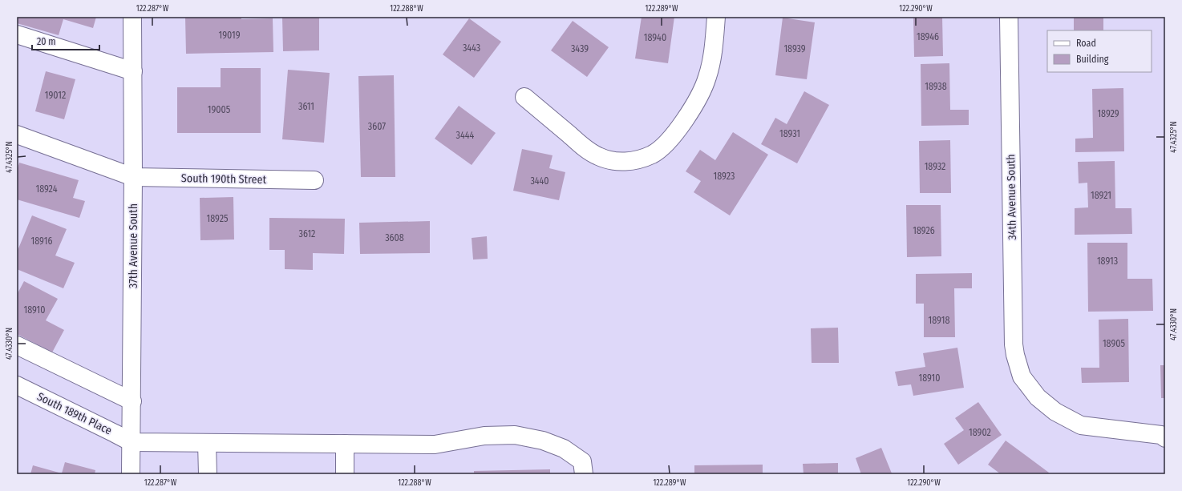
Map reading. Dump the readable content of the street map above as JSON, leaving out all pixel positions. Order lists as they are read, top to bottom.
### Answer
{
  "streets": {
    "street": [
      "South 190th Street",
      "34th Avenue South",
      "37th Avenue South",
      "South 189th Place"
    ]
  },
  "crossings": [
    ["South 190th Street", "37th Avenue South"],
    ["37th Avenue South", "South 189th Place"]
  ],
  "house_numbers": [
    "19019",
    "18946",
    "18940",
    "3443",
    "3439",
    "18939",
    "18938",
    "19012",
    "3611",
    "19005",
    "18929",
    "3607",
    "18931",
    "3444",
    "18932",
    "18923",
    "3440",
    "18924",
    "18921",
    "18925",
    "18926",
    "3612",
    "3608",
    "18916",
    "18913",
    "18910",
    "18918",
    "18905",
    "18910",
    "18902"
  ],
  "legend": ["Road", "Building"],
  "scale_bar": "20 m",
  "coordinates": [
    "122.287°W",
    "122.288°W",
    "122.289°W",
    "122.290°W",
    "47.4325°N",
    "47.4330°N"
  ]
}
